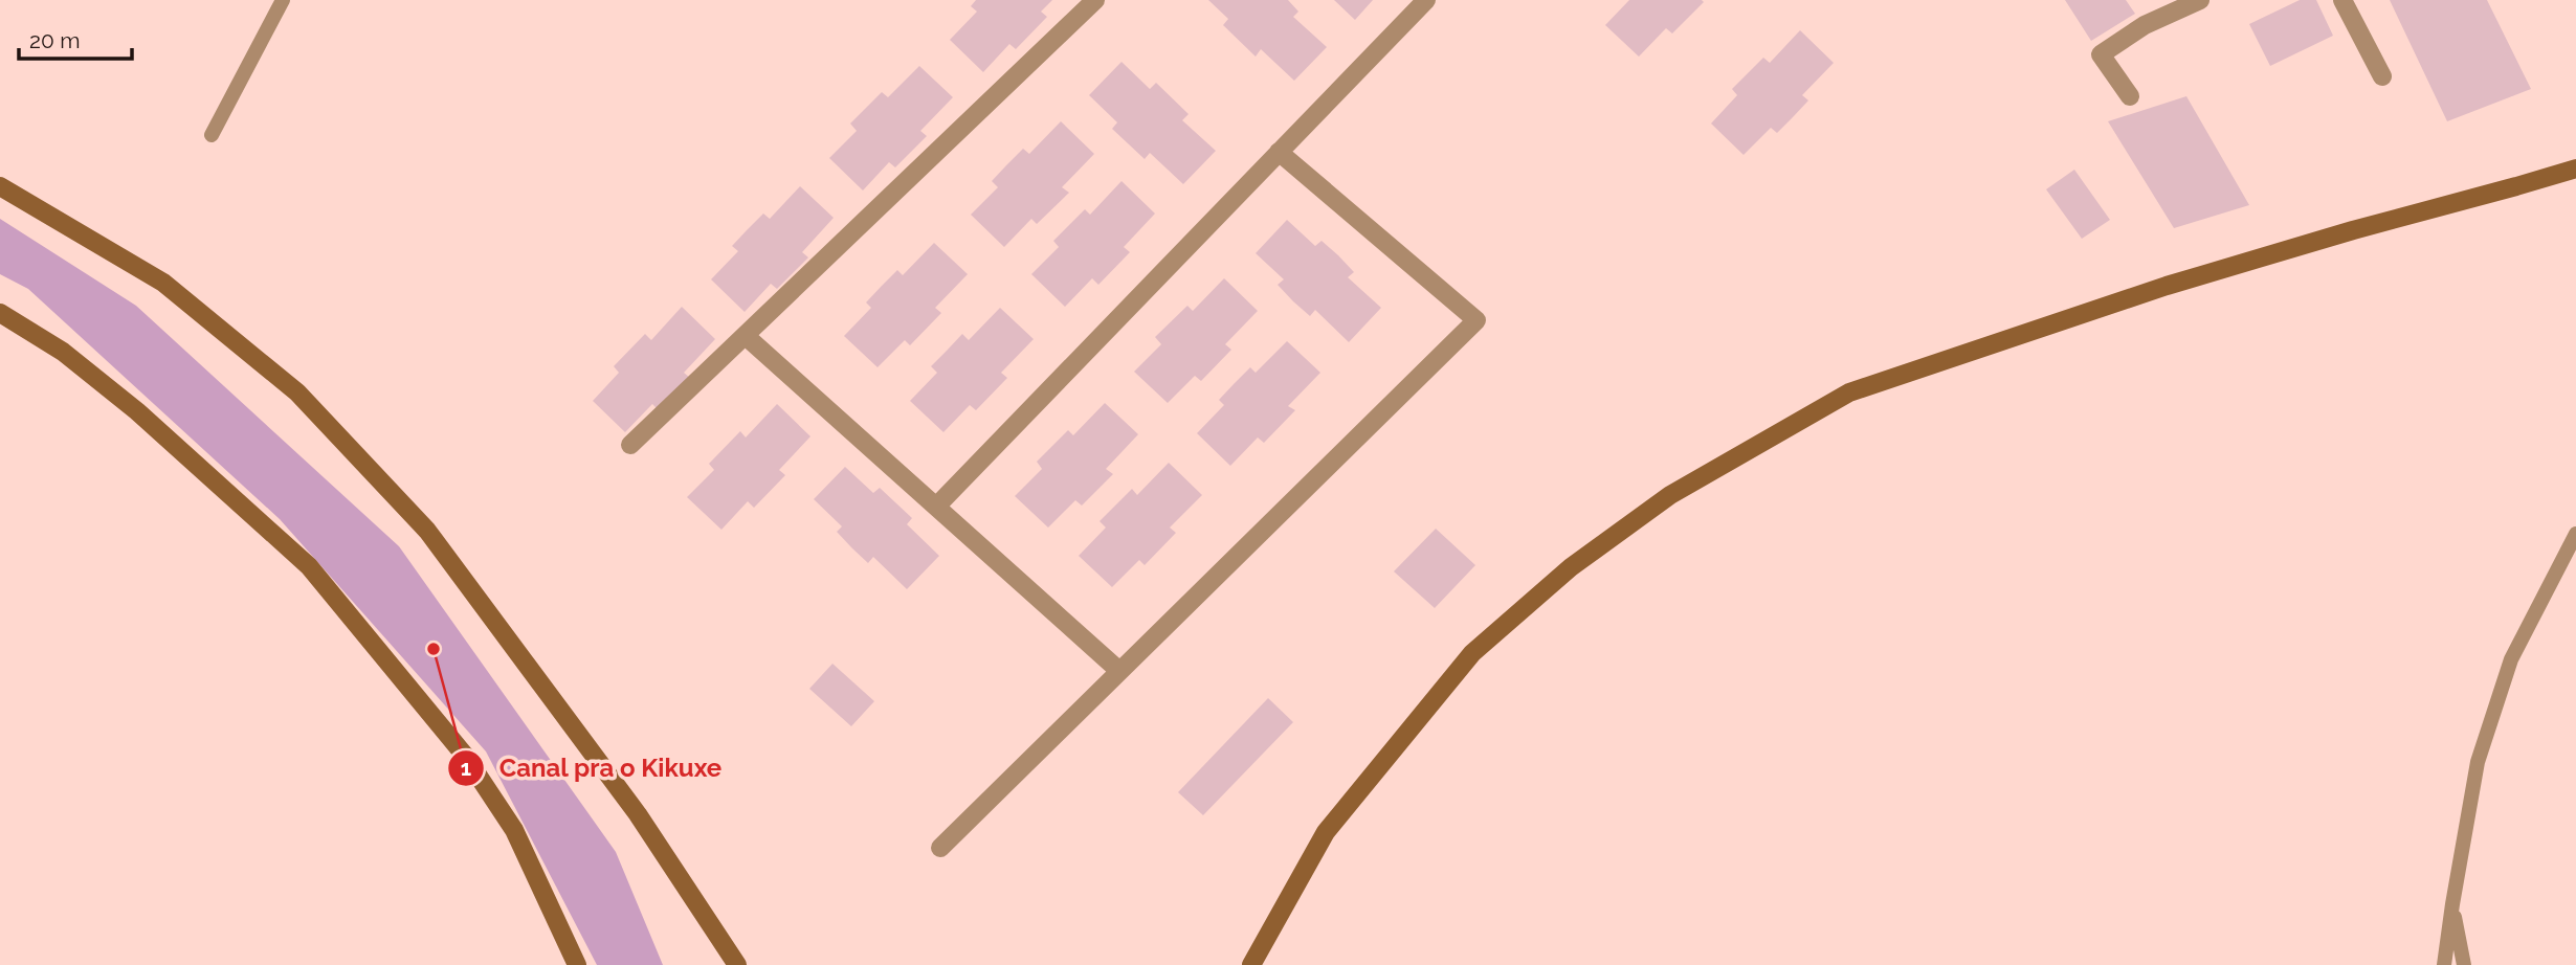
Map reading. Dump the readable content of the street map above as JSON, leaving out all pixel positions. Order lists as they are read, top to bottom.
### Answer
{
  "places": ["Canal pra o Kikuxe"],
  "scale_bar": "20 m"
}
